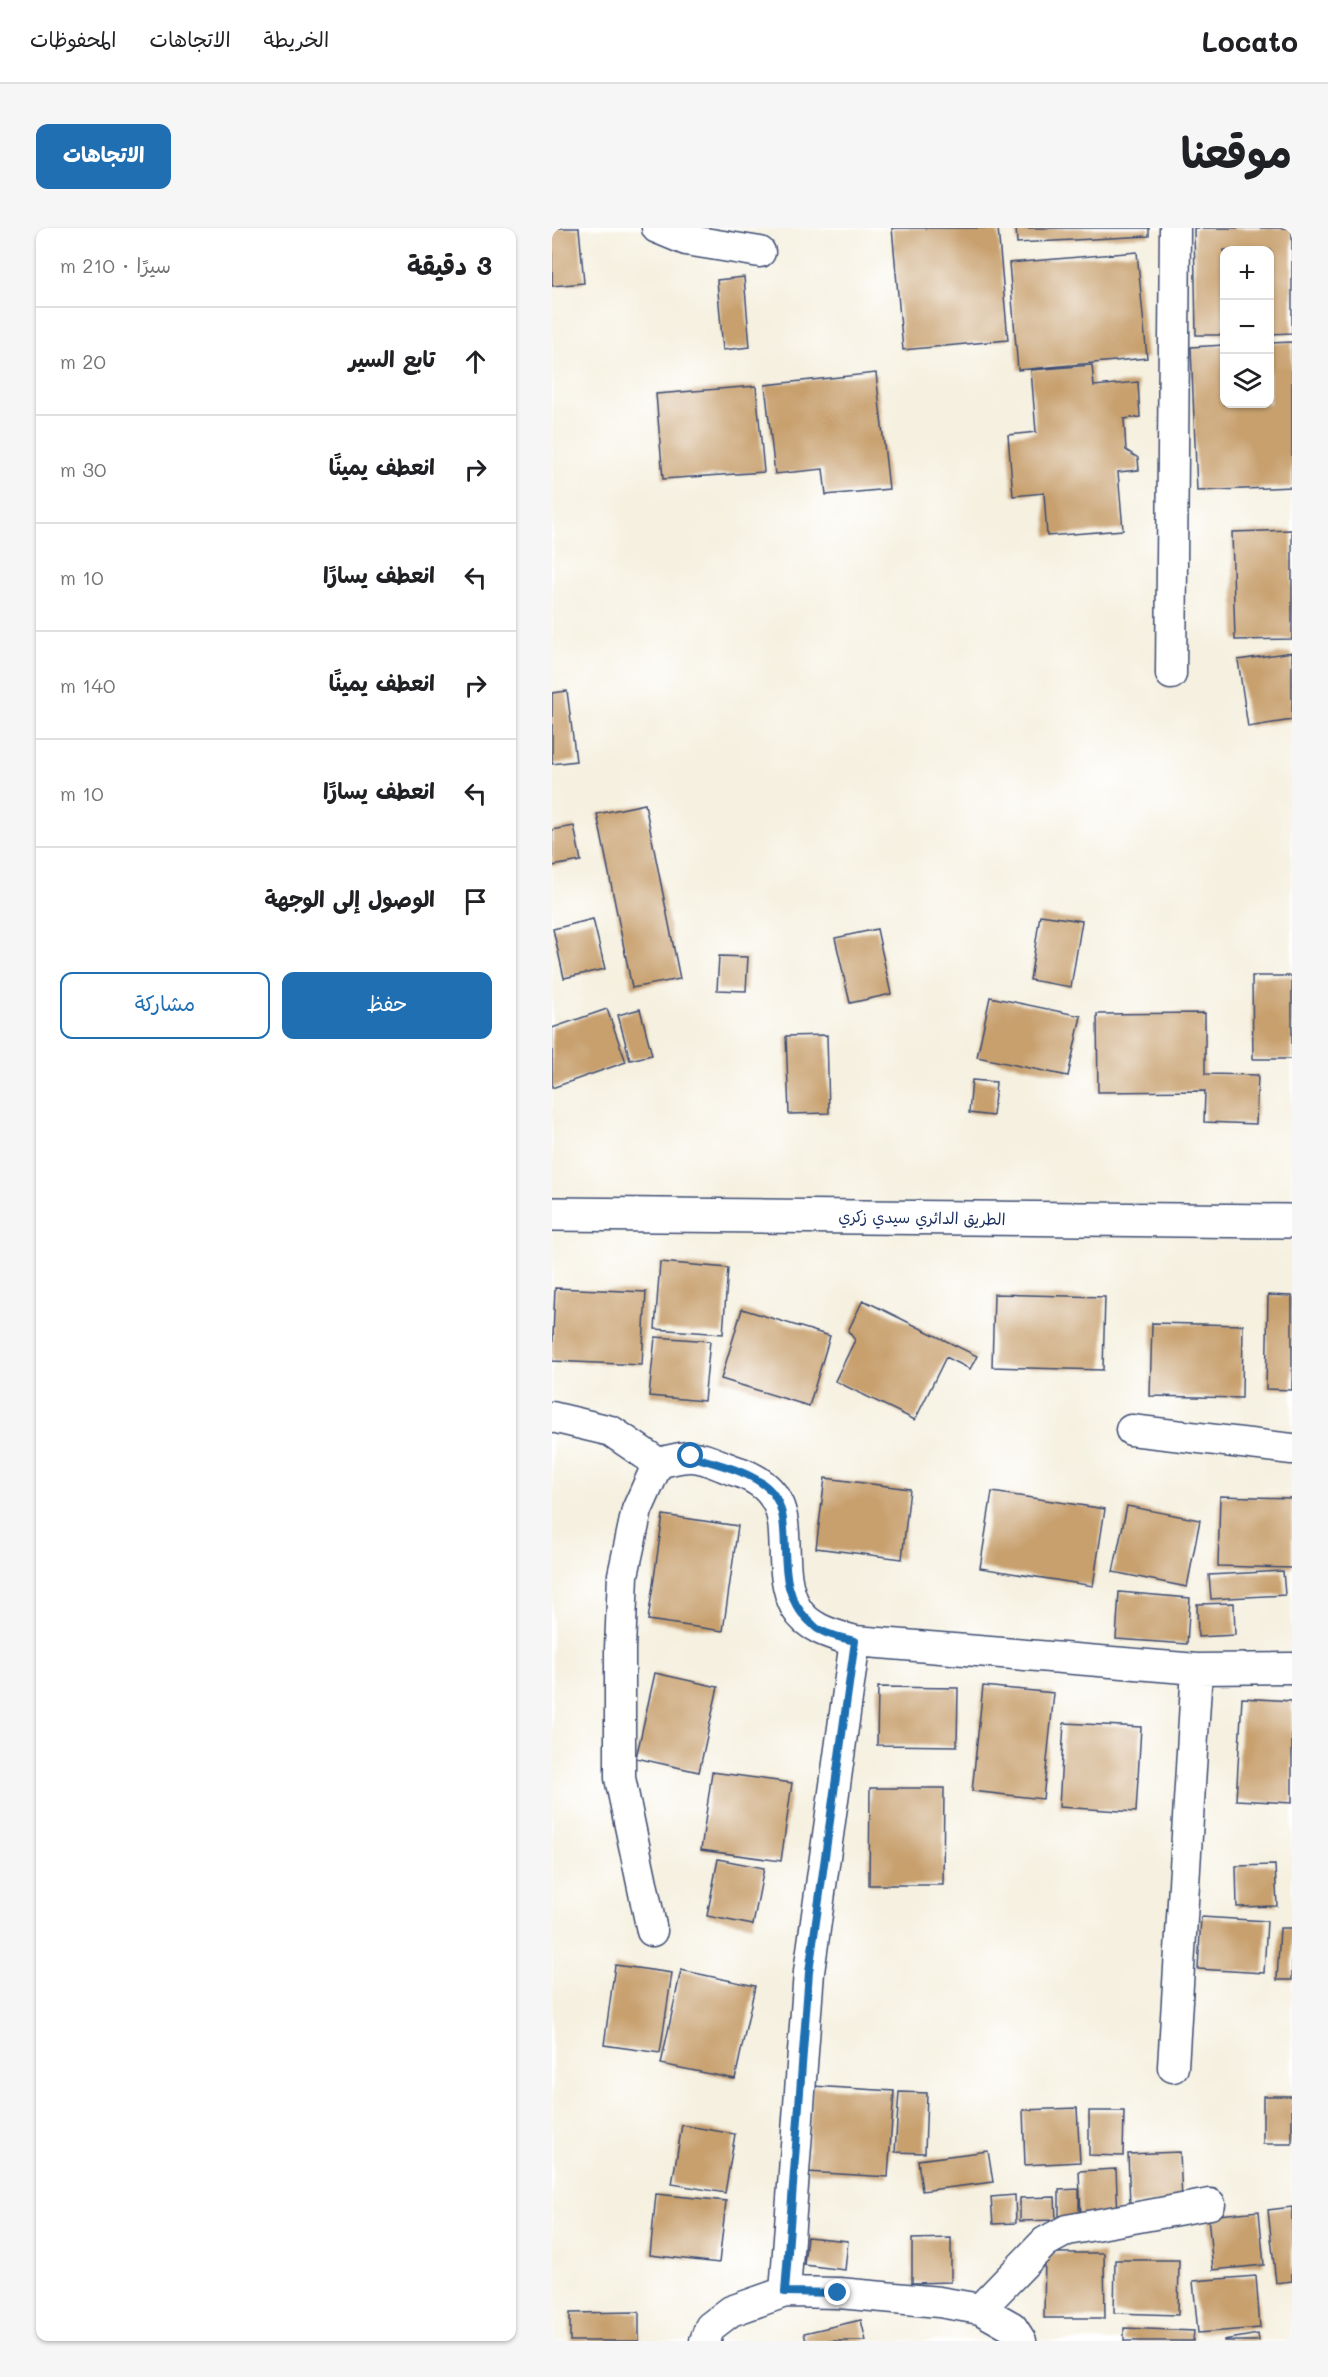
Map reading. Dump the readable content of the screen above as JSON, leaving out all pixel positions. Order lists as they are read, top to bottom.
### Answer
{
  "streets": {
    "street": ["الطريق الدائري سيدي زكري"]
  },
  "page": {
    "header": "Locato",
    "nav": ["الخريطة", "الاتجاهات", "المحفوظات"],
    "title": "موقعنا",
    "buttons": [
      "الاتجاهات",
      ["حفظ", "مشاركة"]
    ],
    "heading": ["3 دقيقة", "سيرًا · 210 m"],
    "map_buttons": ["+", "−"],
    "list": [
      ["تابع السير", "20 m"],
      ["انعطف يمينًا", "30 m"],
      ["انعطف يسارًا", "10 m"],
      ["انعطف يمينًا", "140 m"],
      ["انعطف يسارًا", "10 m"],
      "الوصول إلى الوجهة"
    ]
  }
}
